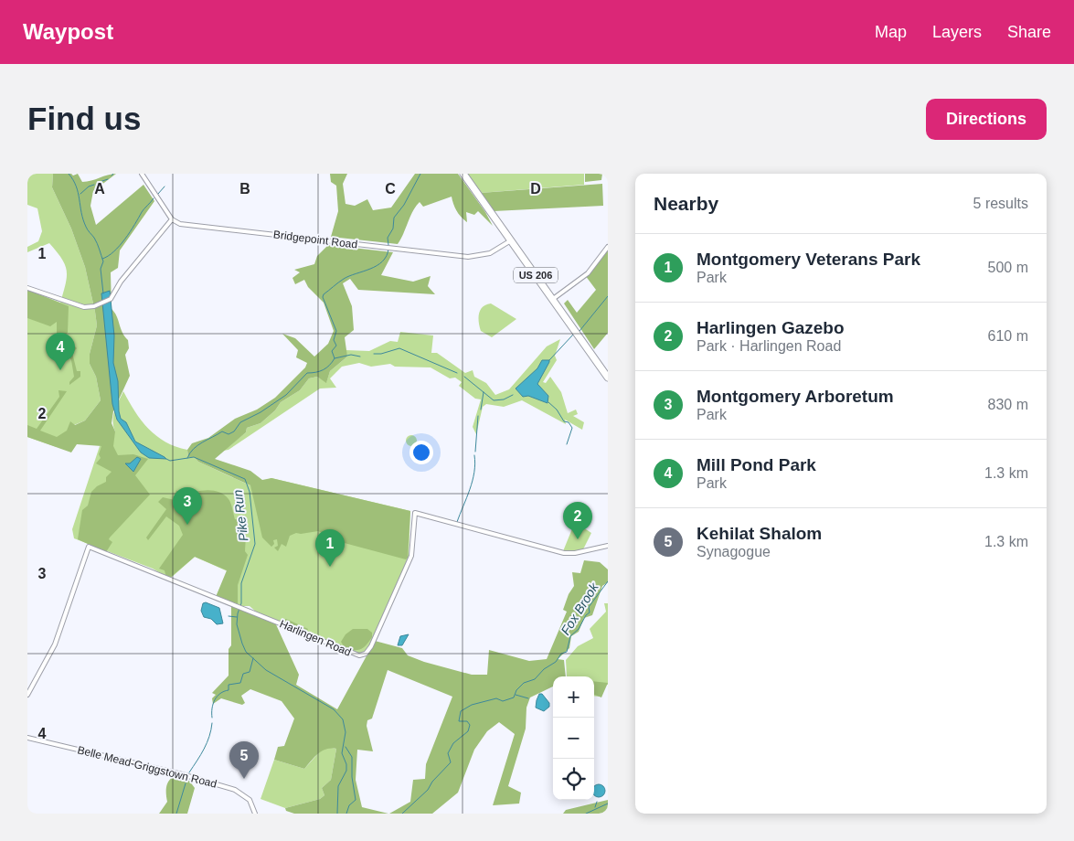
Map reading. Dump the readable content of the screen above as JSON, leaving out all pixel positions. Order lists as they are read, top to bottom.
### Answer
{
  "streets": {
    "highway": ["US 206"],
    "street": ["Bridgepoint Road", "Harlingen Road", "Belle Mead-Griggstown Road"]
  },
  "crossings": [
    ["Bridgepoint Road", "US 206"]
  ],
  "water": ["Pike Run", "Fox Brook"],
  "page": {
    "header": "Waypost",
    "nav": ["Map", "Layers", "Share"],
    "buttons": "Directions",
    "title": "Find us",
    "heading": ["Nearby", "5 results"],
    "list": [
      {
        "mark": "1",
        "name": "Montgomery Veterans Park",
        "note": "Park",
        "value": "500 m"
      },
      {
        "mark": "2",
        "name": "Harlingen Gazebo",
        "note": "Park · Harlingen Road",
        "value": "610 m"
      },
      {
        "mark": "3",
        "name": "Montgomery Arboretum",
        "note": "Park",
        "value": "830 m"
      },
      {
        "mark": "4",
        "name": "Mill Pond Park",
        "note": "Park",
        "value": "1.3 km"
      },
      {
        "mark": "5",
        "name": "Kehilat Shalom",
        "note": "Synagogue",
        "value": "1.3 km"
      }
    ],
    "pins": [
      "4",
      "3",
      "2",
      "1",
      "5"
    ],
    "map_buttons": ["+", "−"]
  },
  "grid": {
    "columns": [
      "A",
      "B",
      "C",
      "D"
    ],
    "rows": [
      "1",
      "2",
      "3",
      "4"
    ]
  }
}
